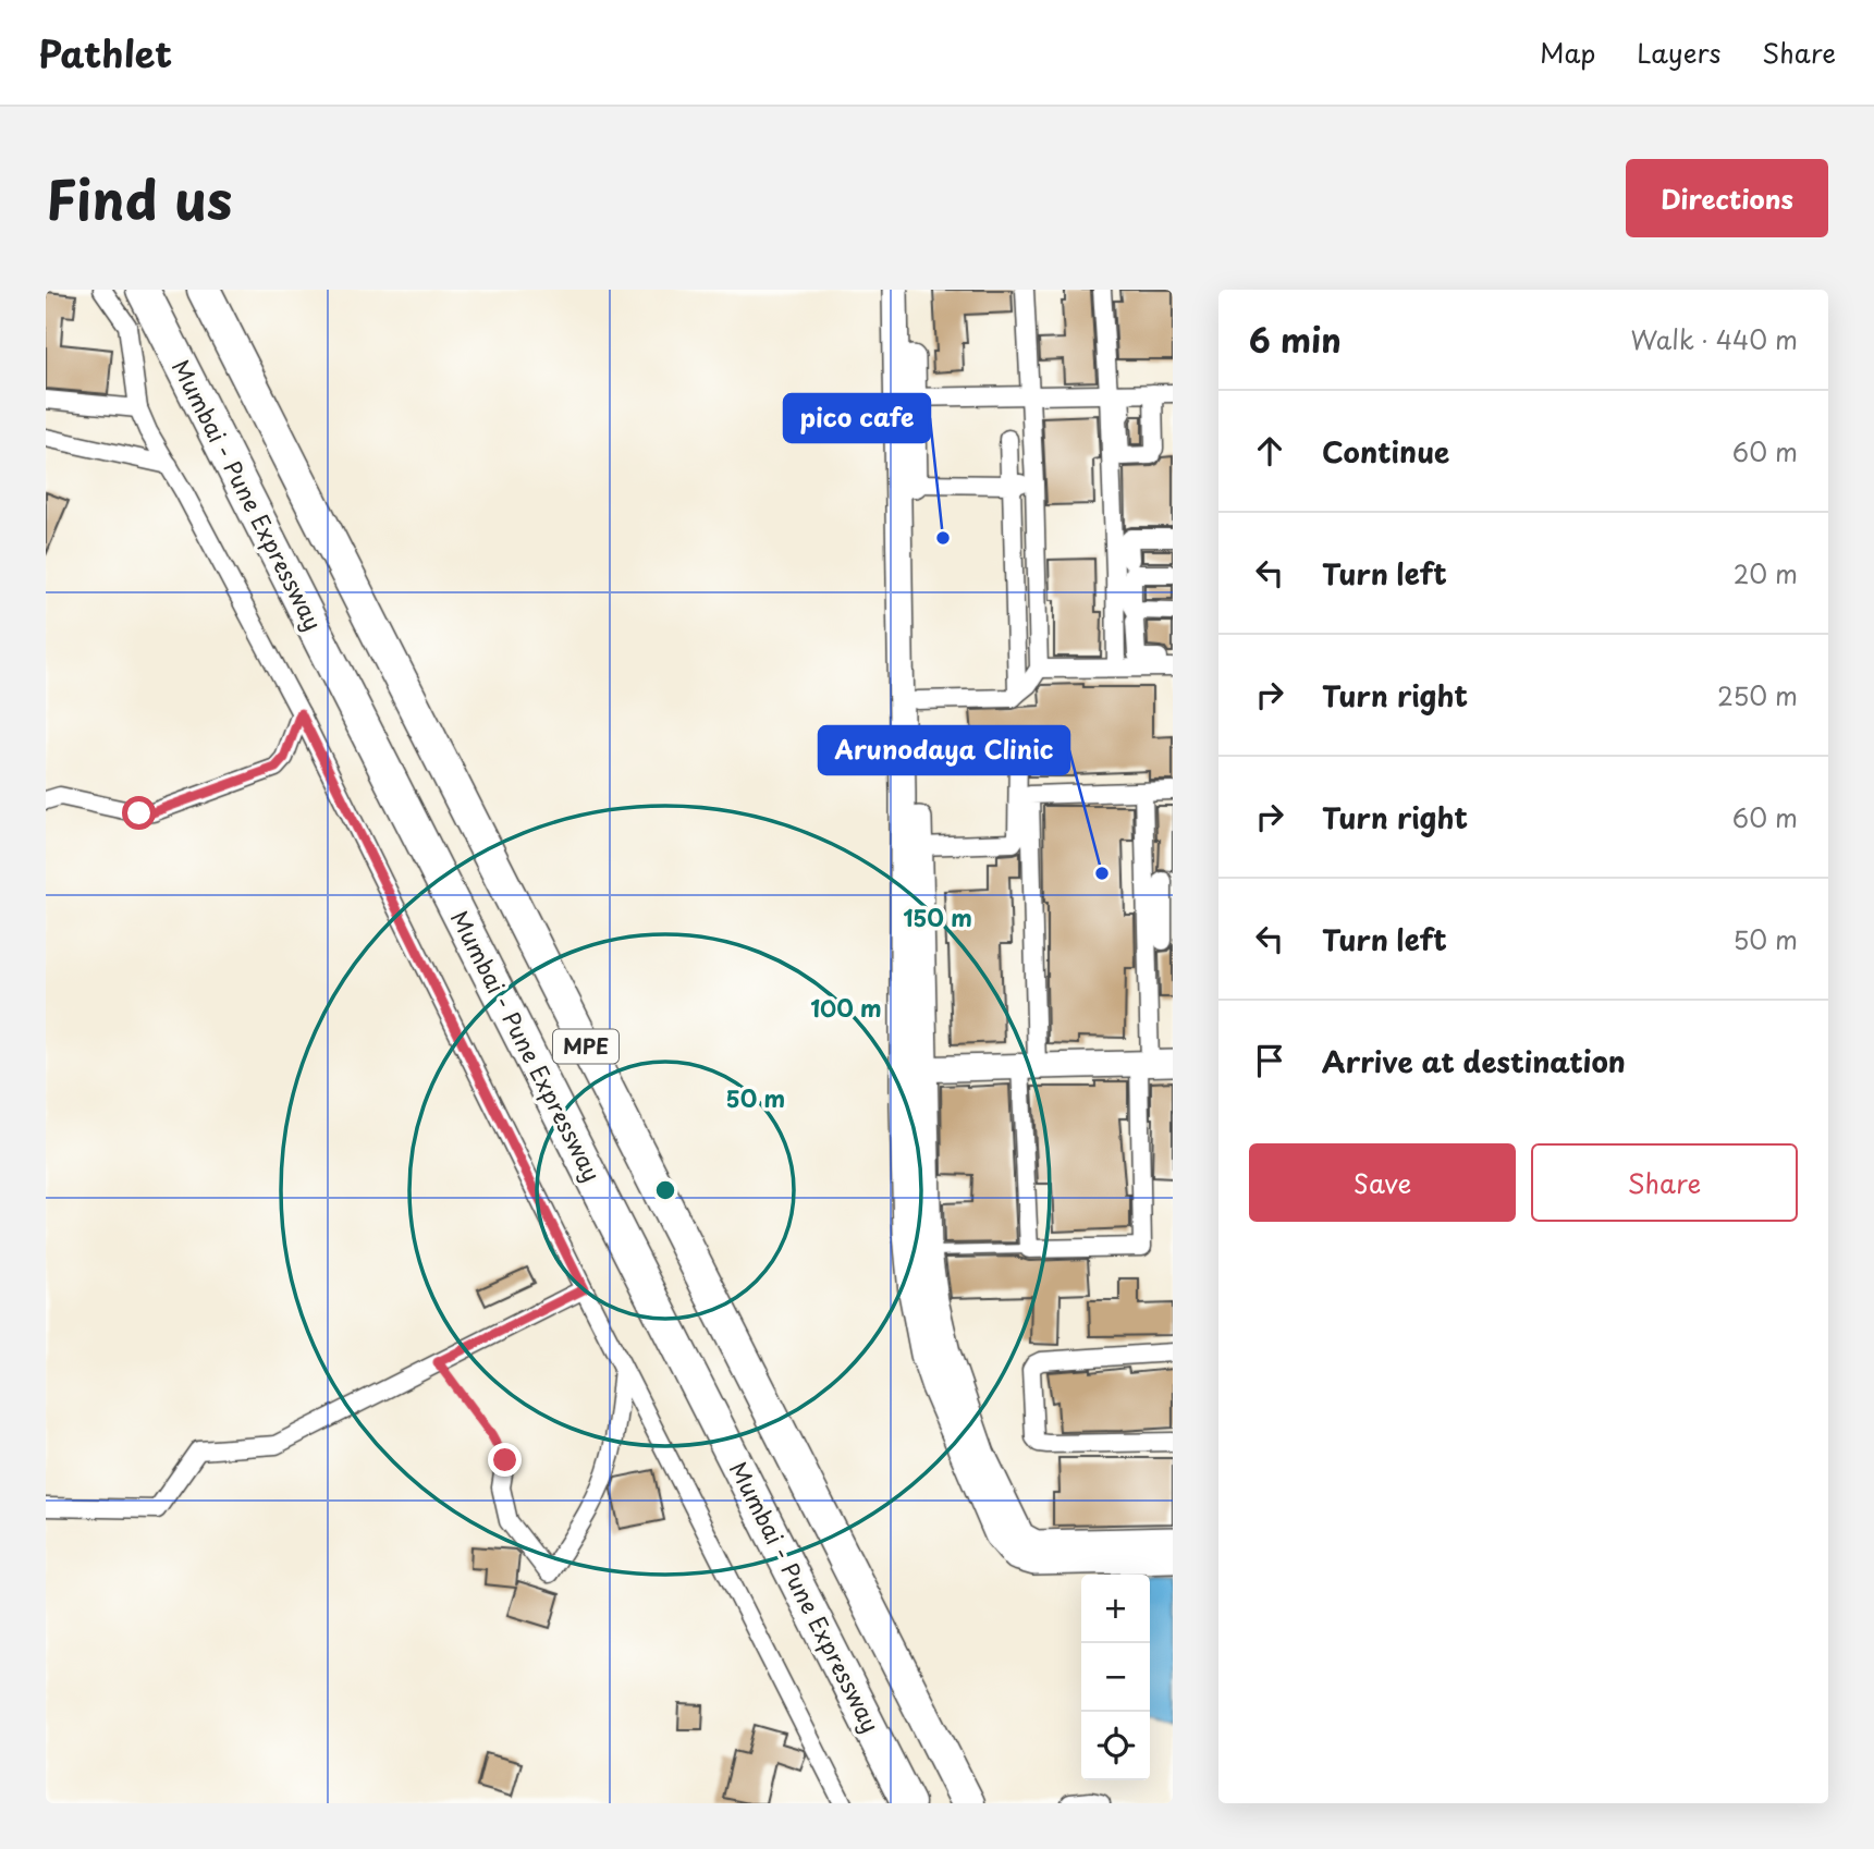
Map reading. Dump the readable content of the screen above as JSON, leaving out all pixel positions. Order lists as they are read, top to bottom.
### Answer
{
  "streets": {
    "highway": ["Mumbai - Pune Expressway", "MPE"]
  },
  "places": ["pico cafe", "Arunodaya Clinic"],
  "page": {
    "header": "Pathlet",
    "nav": ["Map", "Layers", "Share"],
    "title": "Find us",
    "buttons": [
      "Directions",
      ["Save", "Share"]
    ],
    "heading": ["6 min", "Walk · 440 m"],
    "list": [
      ["Continue", "60 m"],
      ["Turn left", "20 m"],
      ["Turn right", "250 m"],
      ["Turn right", "60 m"],
      ["Turn left", "50 m"],
      "Arrive at destination"
    ],
    "map_buttons": ["+", "−"]
  },
  "rings": ["150 m", "100 m", "50 m"]
}
